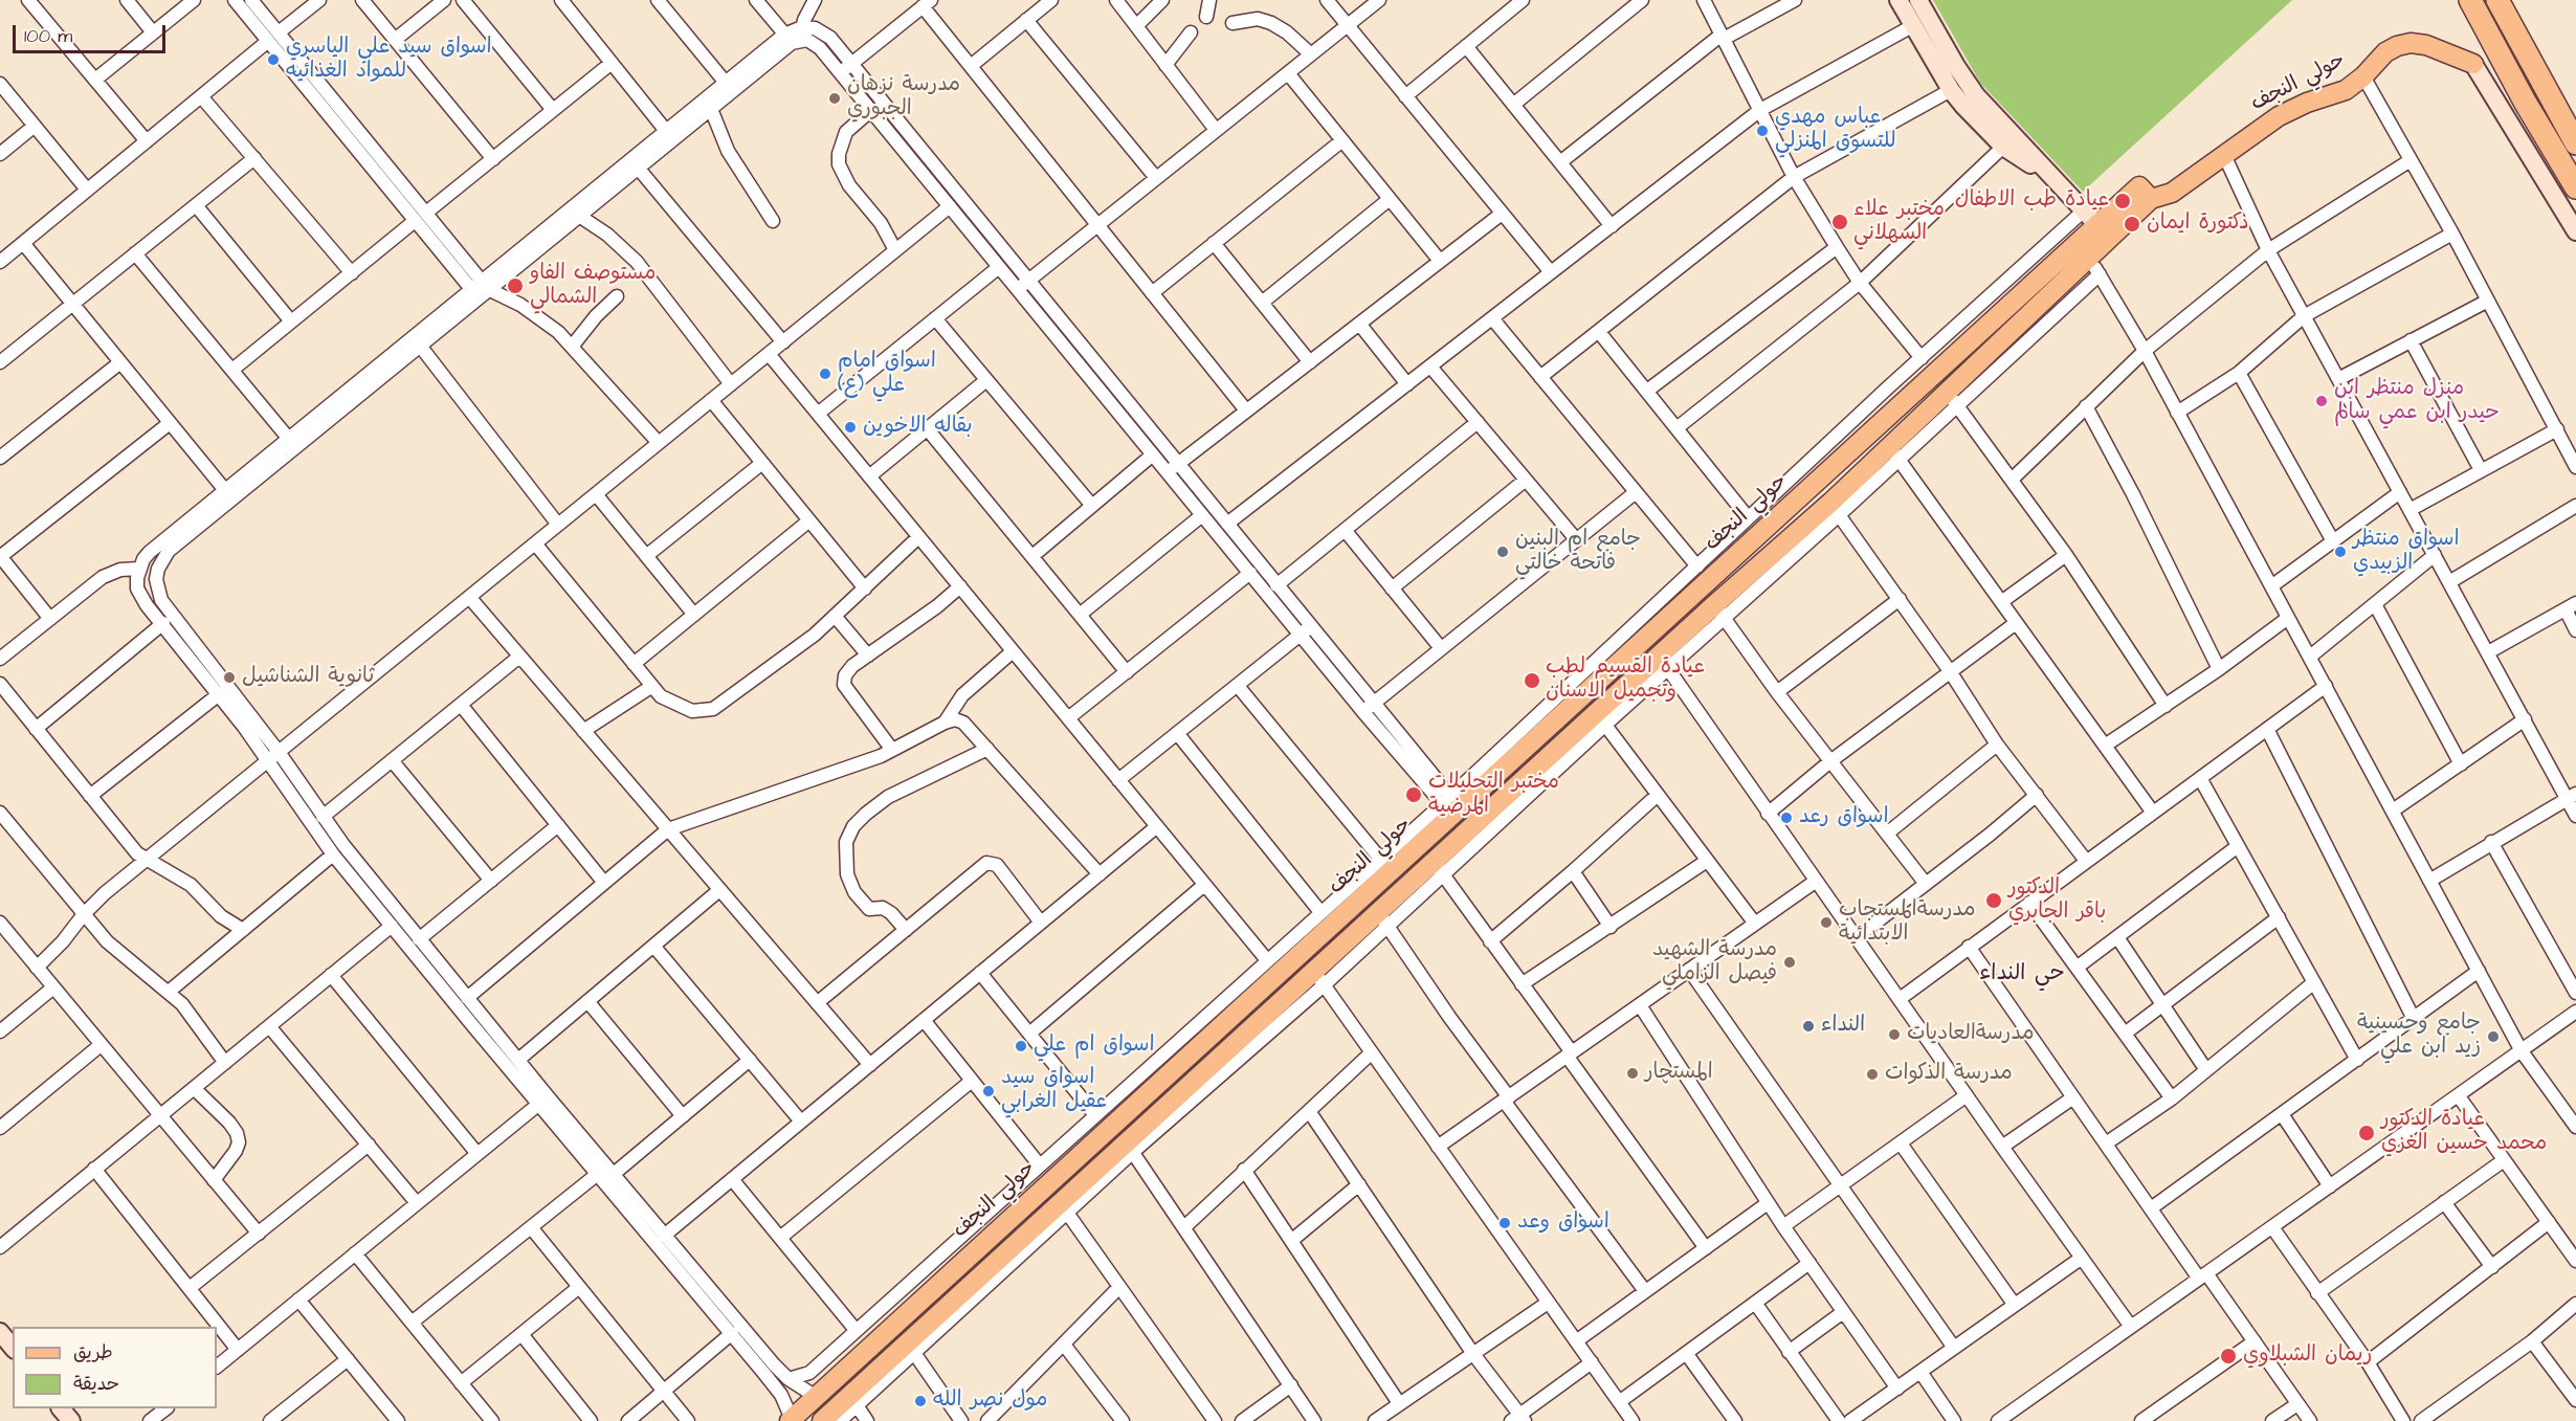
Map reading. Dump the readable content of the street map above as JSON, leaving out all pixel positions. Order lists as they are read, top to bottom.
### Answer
{
  "streets": {
    "main road": ["حولي النجف"]
  },
  "districts": ["حي النداء"],
  "places": [
    "اسواق سيد علي الياسري للمواد الغذائيه",
    "مدرسة نزهان الجبوري",
    "عباس مهدي للتسوق المنزلي",
    "عيادة طب الاطفال",
    "مختبر علاء السهلاني",
    "دكتورة ايمان",
    "مستوصف الفاو الشمالي",
    "اسواق امام علي (ع)",
    "منزل منتظر ابن حيدر ابن عمي سالم",
    "بقاله الاخوين",
    "جامع ام البنين فاتحة خالتي",
    "اسواق منتظر الزبيدي",
    "ثانوية الشناشيل",
    "عيادة القسيم لطب وتجميل الاسنان",
    "مختبر التحليلات المرضية",
    "اسواق رعد",
    "الدكتور باقر الجابري",
    "مدرسةالمستجاب الابتدائية",
    "مدرسة الشهيد فيصل الزاملي",
    "النداء",
    "مدرسةالعاديات",
    "جامع وحسينية زيد ابن علي",
    "اسواق ام علي",
    "المستچار",
    "مدرسة الذكوات",
    "اسواق سيد عقيل الغرابي",
    "عيادة الدكتور محمد حسين الغزي",
    "اسواق وعد",
    "ريمان الشبلاوي",
    "مول نصر الله"
  ],
  "legend": ["طريق", "حديقة"],
  "scale_bar": "100 m"
}
